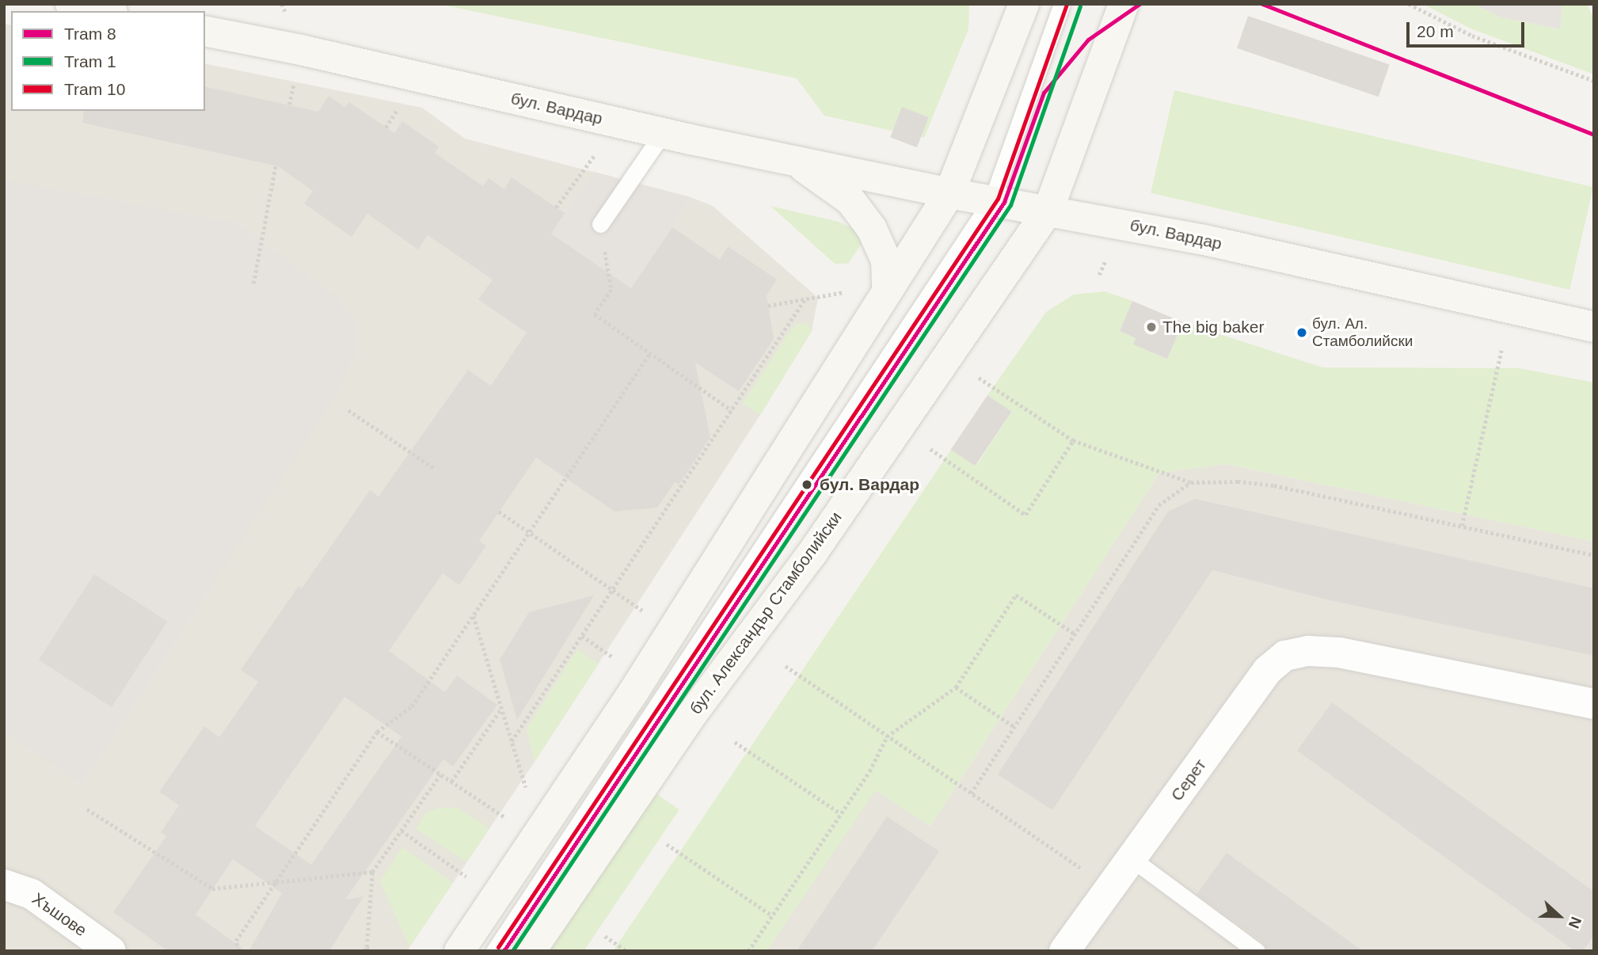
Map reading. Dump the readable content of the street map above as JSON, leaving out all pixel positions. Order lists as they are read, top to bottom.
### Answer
{
  "streets": {
    "street": [
      "бул. Вардар",
      "бул. Александър Стамболийски",
      "Серет",
      "Хъшове"
    ]
  },
  "crossings": [
    ["бул. Вардар", "бул. Александър Стамболийски"]
  ],
  "places": ["The big baker", "бул. Ал. Стамболийски", "бул. Вардар"],
  "lines": ["tram line 8", "tram line 10", "tram line 1"],
  "legend": ["Tram 8", "Tram 1", "Tram 10"],
  "scale_bar": "20 m",
  "north": "right"
}
